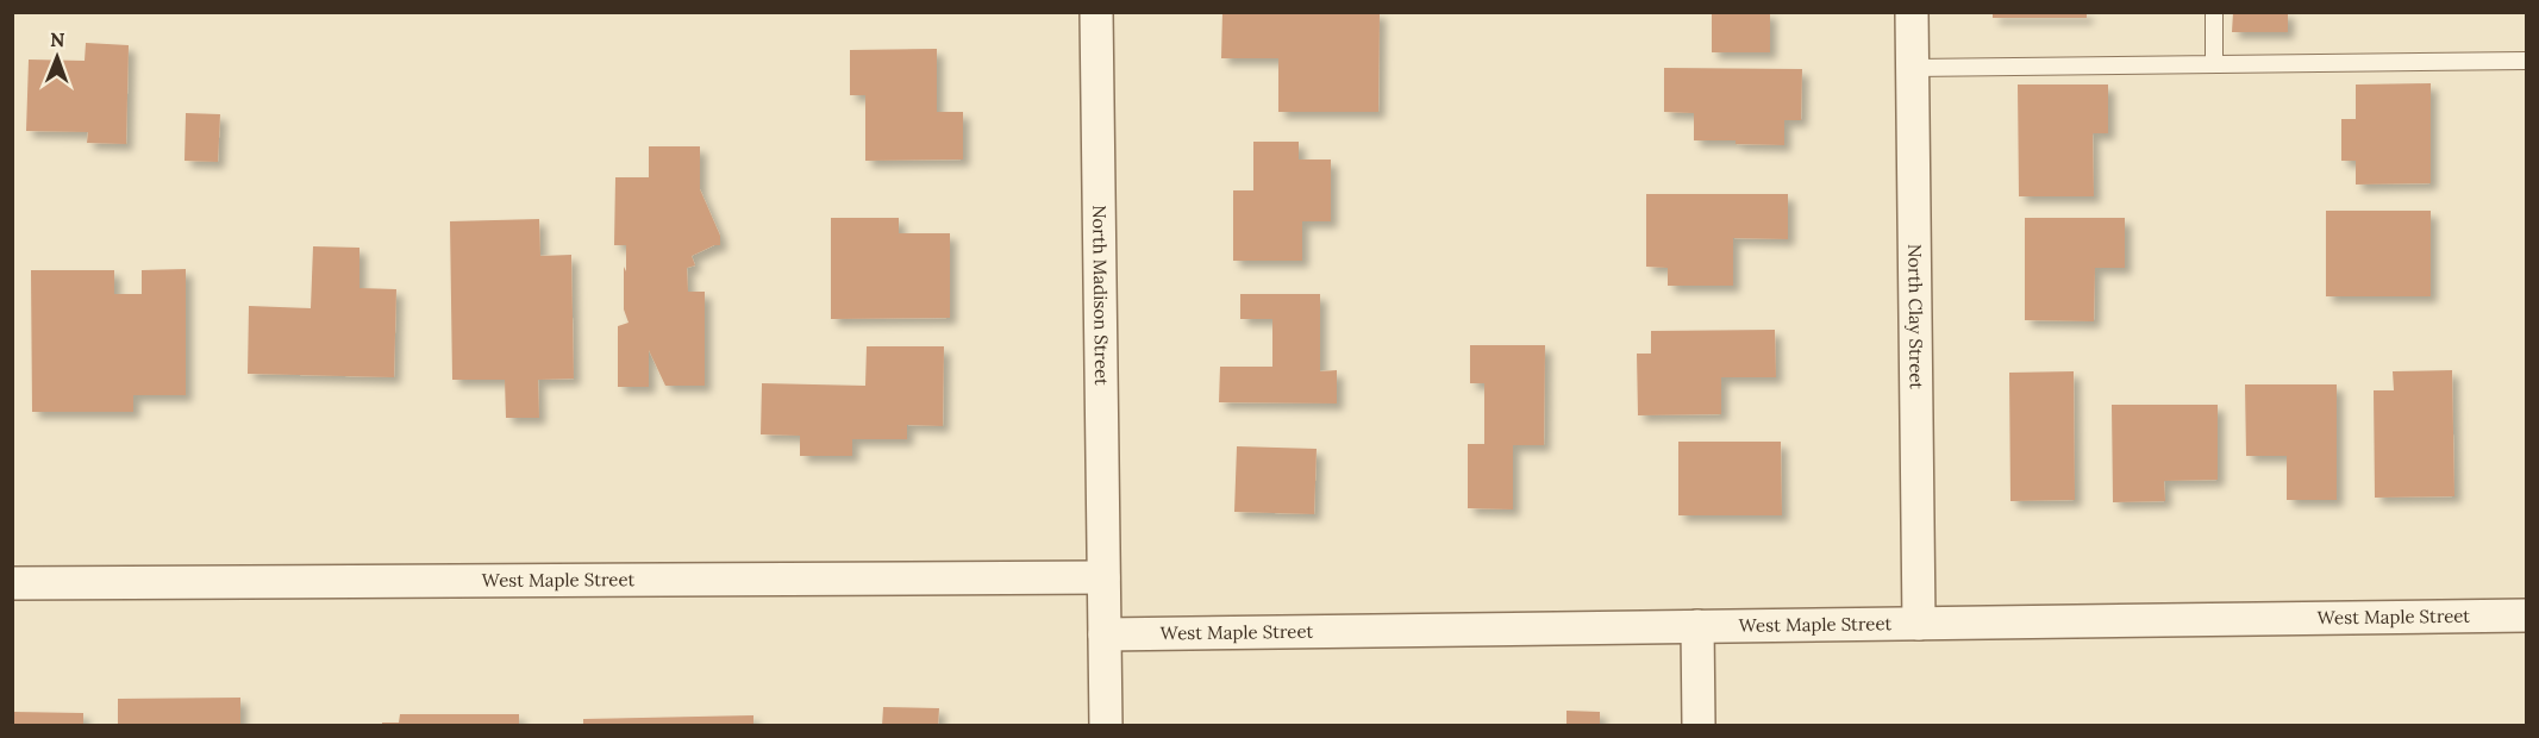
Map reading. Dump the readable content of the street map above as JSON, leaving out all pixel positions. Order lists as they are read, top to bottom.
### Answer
{
  "streets": {
    "street": ["North Madison Street", "North Clay Street", "West Maple Street"]
  },
  "crossings": [
    ["North Madison Street", "West Maple Street"],
    ["North Clay Street", "West Maple Street"]
  ],
  "north": "top"
}
